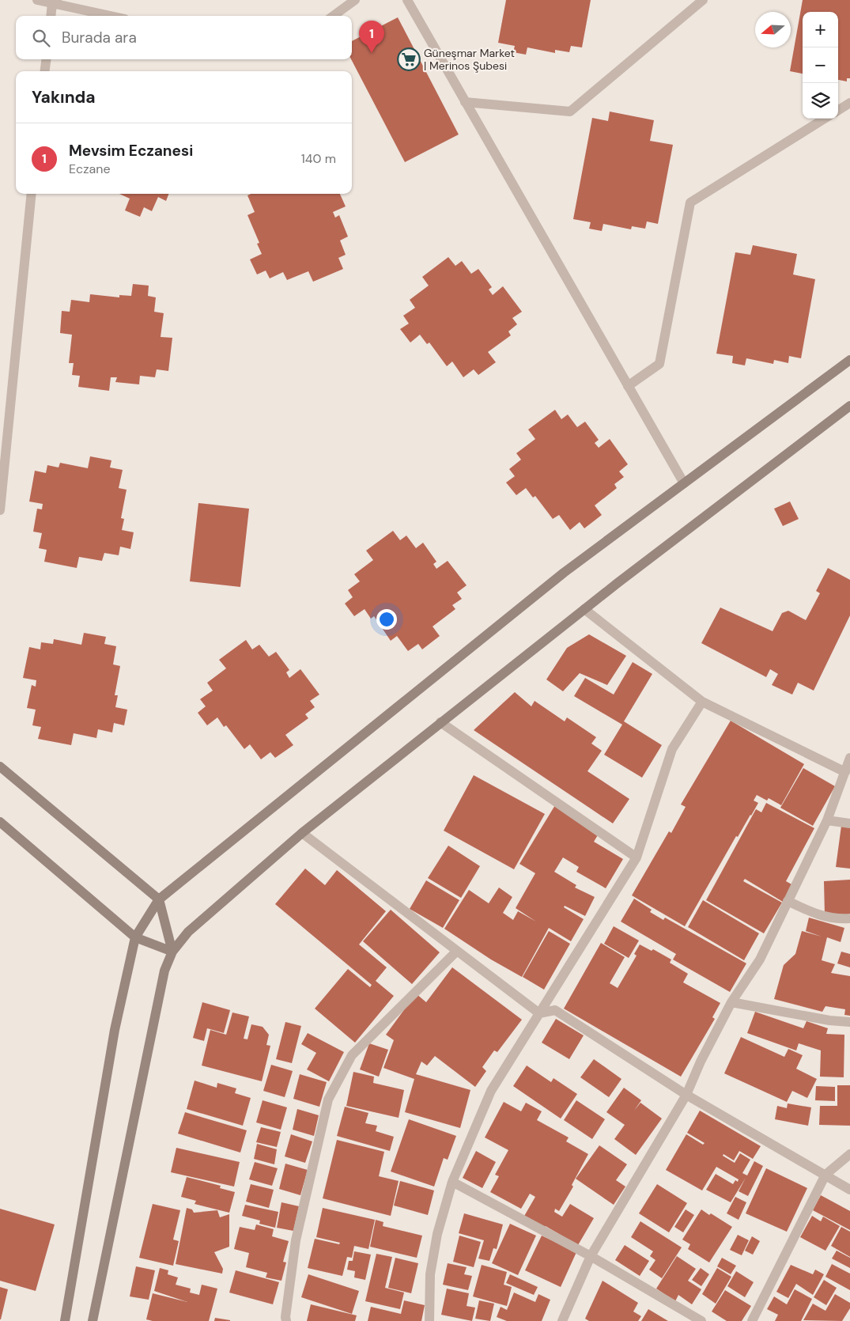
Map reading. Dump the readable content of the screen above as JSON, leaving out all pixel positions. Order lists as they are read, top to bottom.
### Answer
{
  "places": {
    "supermarket": ["Güneşmar Market | Merinos Şubesi"]
  },
  "north": "left",
  "page": {
    "map_buttons": ["+", "−"],
    "search": "Burada ara",
    "pins": "1",
    "heading": "Yakında",
    "list": [
      {
        "mark": "1",
        "name": "Mevsim Eczanesi",
        "note": "Eczane",
        "value": "140 m"
      }
    ]
  }
}
